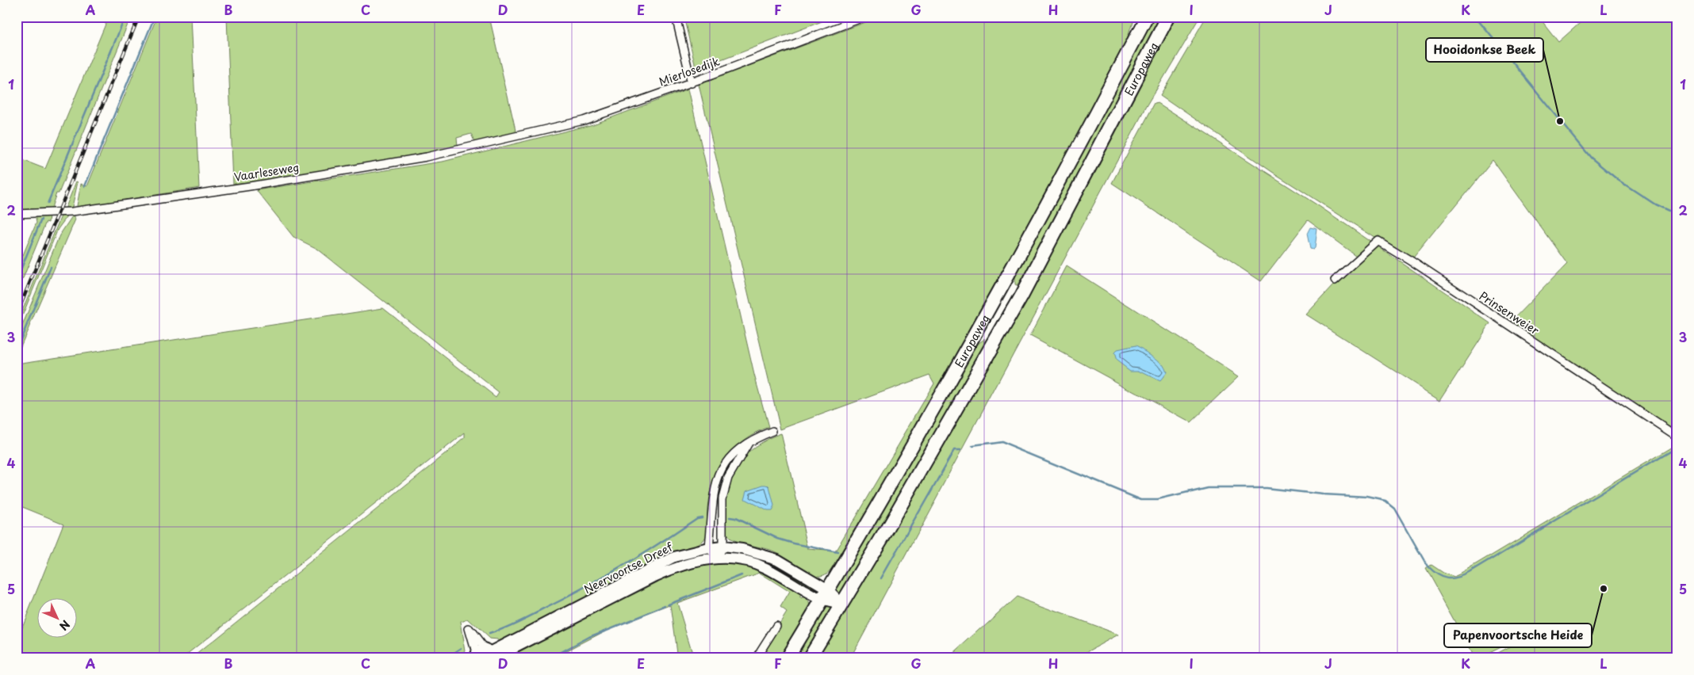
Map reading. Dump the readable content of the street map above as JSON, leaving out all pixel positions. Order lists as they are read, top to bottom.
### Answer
{
  "streets": {
    "highway": ["Europaweg"],
    "street": [
      "Mierlosedijk",
      "Vaarleseweg",
      "Prinsenweier",
      "Neervoortse Dreef"
    ]
  },
  "crossings": [
    ["Europaweg", "Neervoortse Dreef"],
    ["Mierlosedijk", "Vaarleseweg"]
  ],
  "places": ["Hooidonkse Beek", "Papenvoortsche Heide"],
  "north": "bottom right",
  "grid": {
    "columns": [
      "A",
      "B",
      "C",
      "D",
      "E",
      "F",
      "G",
      "H",
      "I",
      "J",
      "K",
      "L"
    ],
    "rows": [
      "1",
      "2",
      "3",
      "4",
      "5"
    ]
  }
}
